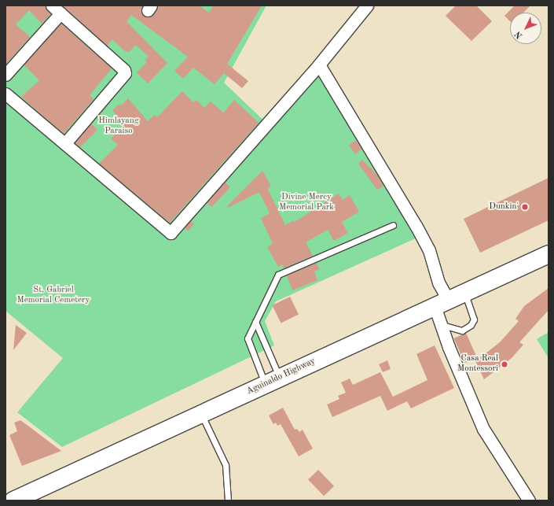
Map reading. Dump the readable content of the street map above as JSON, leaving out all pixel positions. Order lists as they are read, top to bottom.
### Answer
{
  "streets": {
    "main road": ["Aguinaldo Highway"]
  },
  "parks": ["Himlayang Paraiso", "Divine Mercy Memorial Park", "St. Gabriel Memorial Cemetery"],
  "places": ["Dunkin'", "Casa Real Montessori"],
  "north": "bottom left"
}
